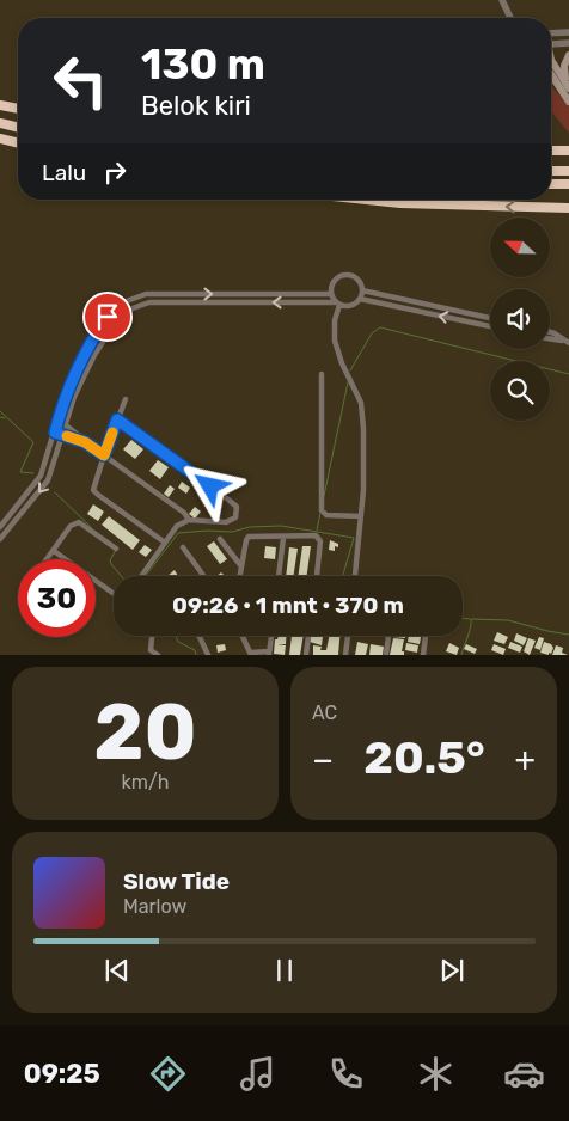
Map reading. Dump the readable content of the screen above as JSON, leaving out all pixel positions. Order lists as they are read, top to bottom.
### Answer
{
  "north": "left",
  "page": {
    "turn": ["130 m", "Belok kiri"],
    "then": "Lalu",
    "limit": "30",
    "trip": "09:26 · 1 mnt · 370 m",
    "tile": [
      ["20", "km/h"],
      "AC"
    ],
    "heat": ["−", "20.5°", "+"],
    "song": ["Slow Tide", "Marlow"],
    "tabs": "09:25"
  }
}
